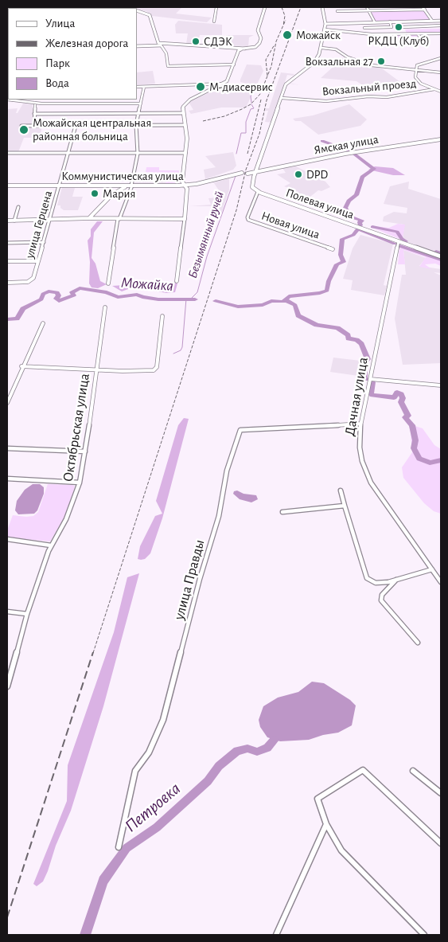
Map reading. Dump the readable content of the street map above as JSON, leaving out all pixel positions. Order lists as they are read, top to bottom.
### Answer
{
  "streets": {
    "main road": ["Ямская улица", "Коммунистическая улица", "Полевая улица"],
    "street": [
      "Вокзальный проезд",
      "улица Герцена",
      "Новая улица",
      "Дачная улица",
      "Октябрьская улица",
      "улица Правды"
    ]
  },
  "crossings": [
    ["Коммунистическая улица", "улица Герцена"],
    ["Полевая улица", "Новая улица"],
    ["Полевая улица", "Дачная улица"],
    ["Дачная улица", "улица Правды"]
  ],
  "water": ["Безымянный ручей", "Можайка", "Петровка"],
  "places": [
    "РКДЦ (Клуб)",
    "Можайск",
    "СДЭК",
    "Вокзальная 27",
    "М-диасервис",
    "Можайская центральная районная больница",
    "DPD",
    "Мария"
  ],
  "legend": [
    "Улица",
    "Железная дорога",
    "Парк",
    "Вода"
  ]
}
